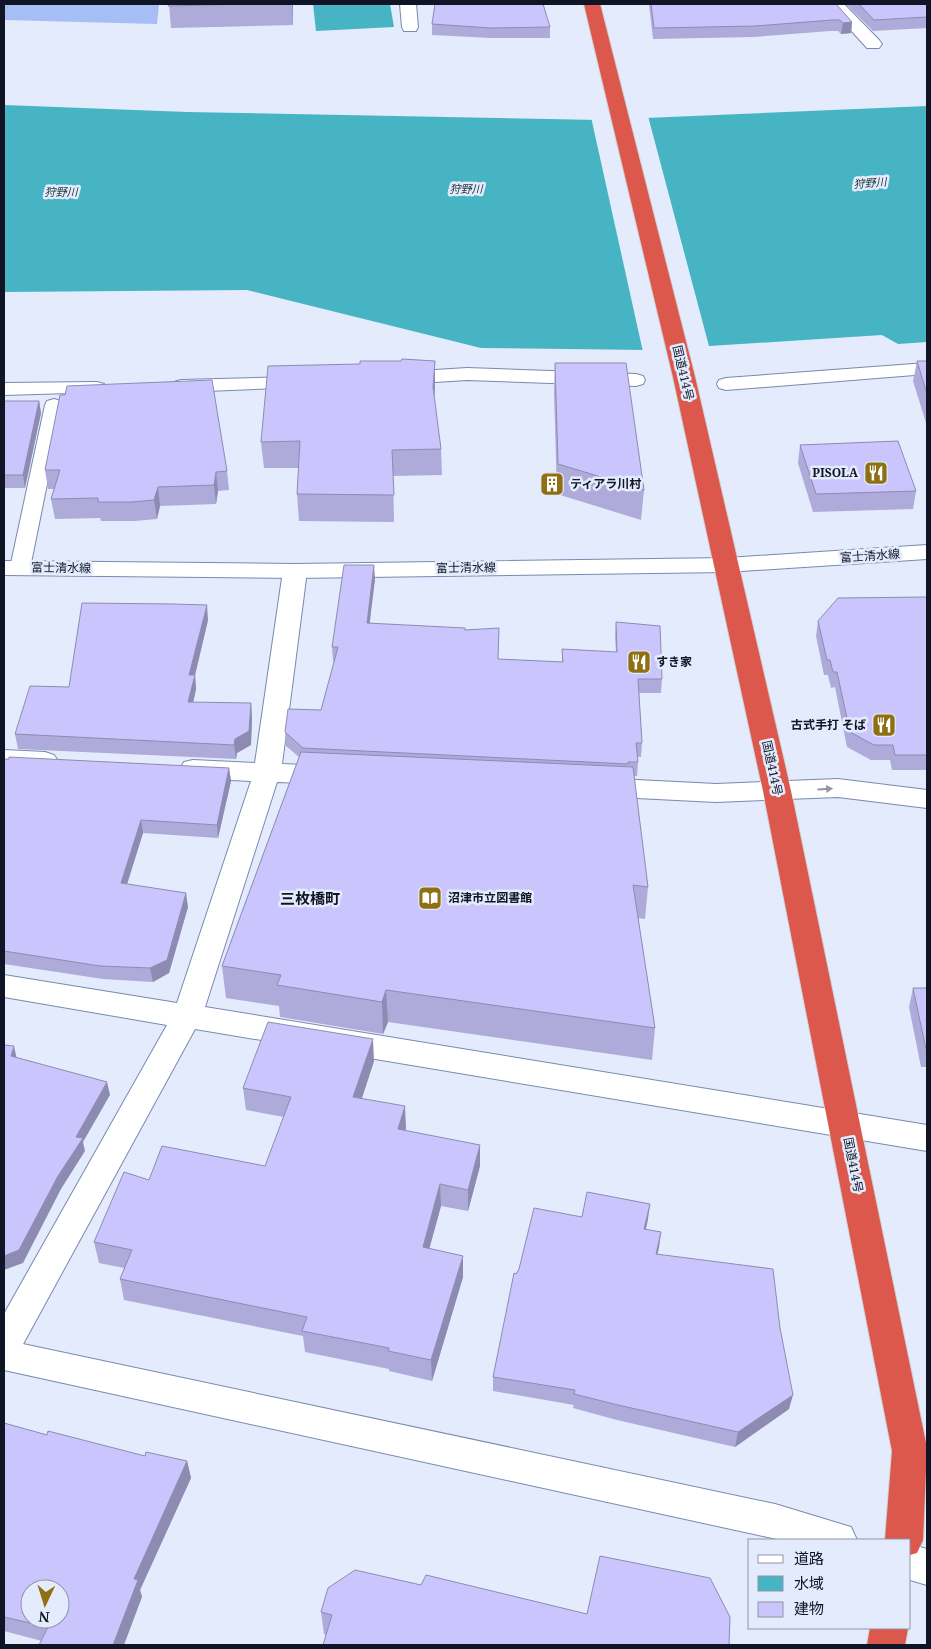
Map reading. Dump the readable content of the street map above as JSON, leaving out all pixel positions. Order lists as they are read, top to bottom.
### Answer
{
  "streets": {
    "highway": ["国道414号"],
    "street": ["富士清水線"]
  },
  "crossings": [
    ["国道414号", "富士清水線"]
  ],
  "districts": ["三枚橋町"],
  "water": ["狩野川"],
  "places": {
    "restaurant": ["PISOLA", "すき家", "古式手打 そば"],
    "building": ["ティアラ川村"],
    "library": ["沼津市立図書館"]
  },
  "legend": ["道路", "水域", "建物"],
  "north": "bottom"
}
